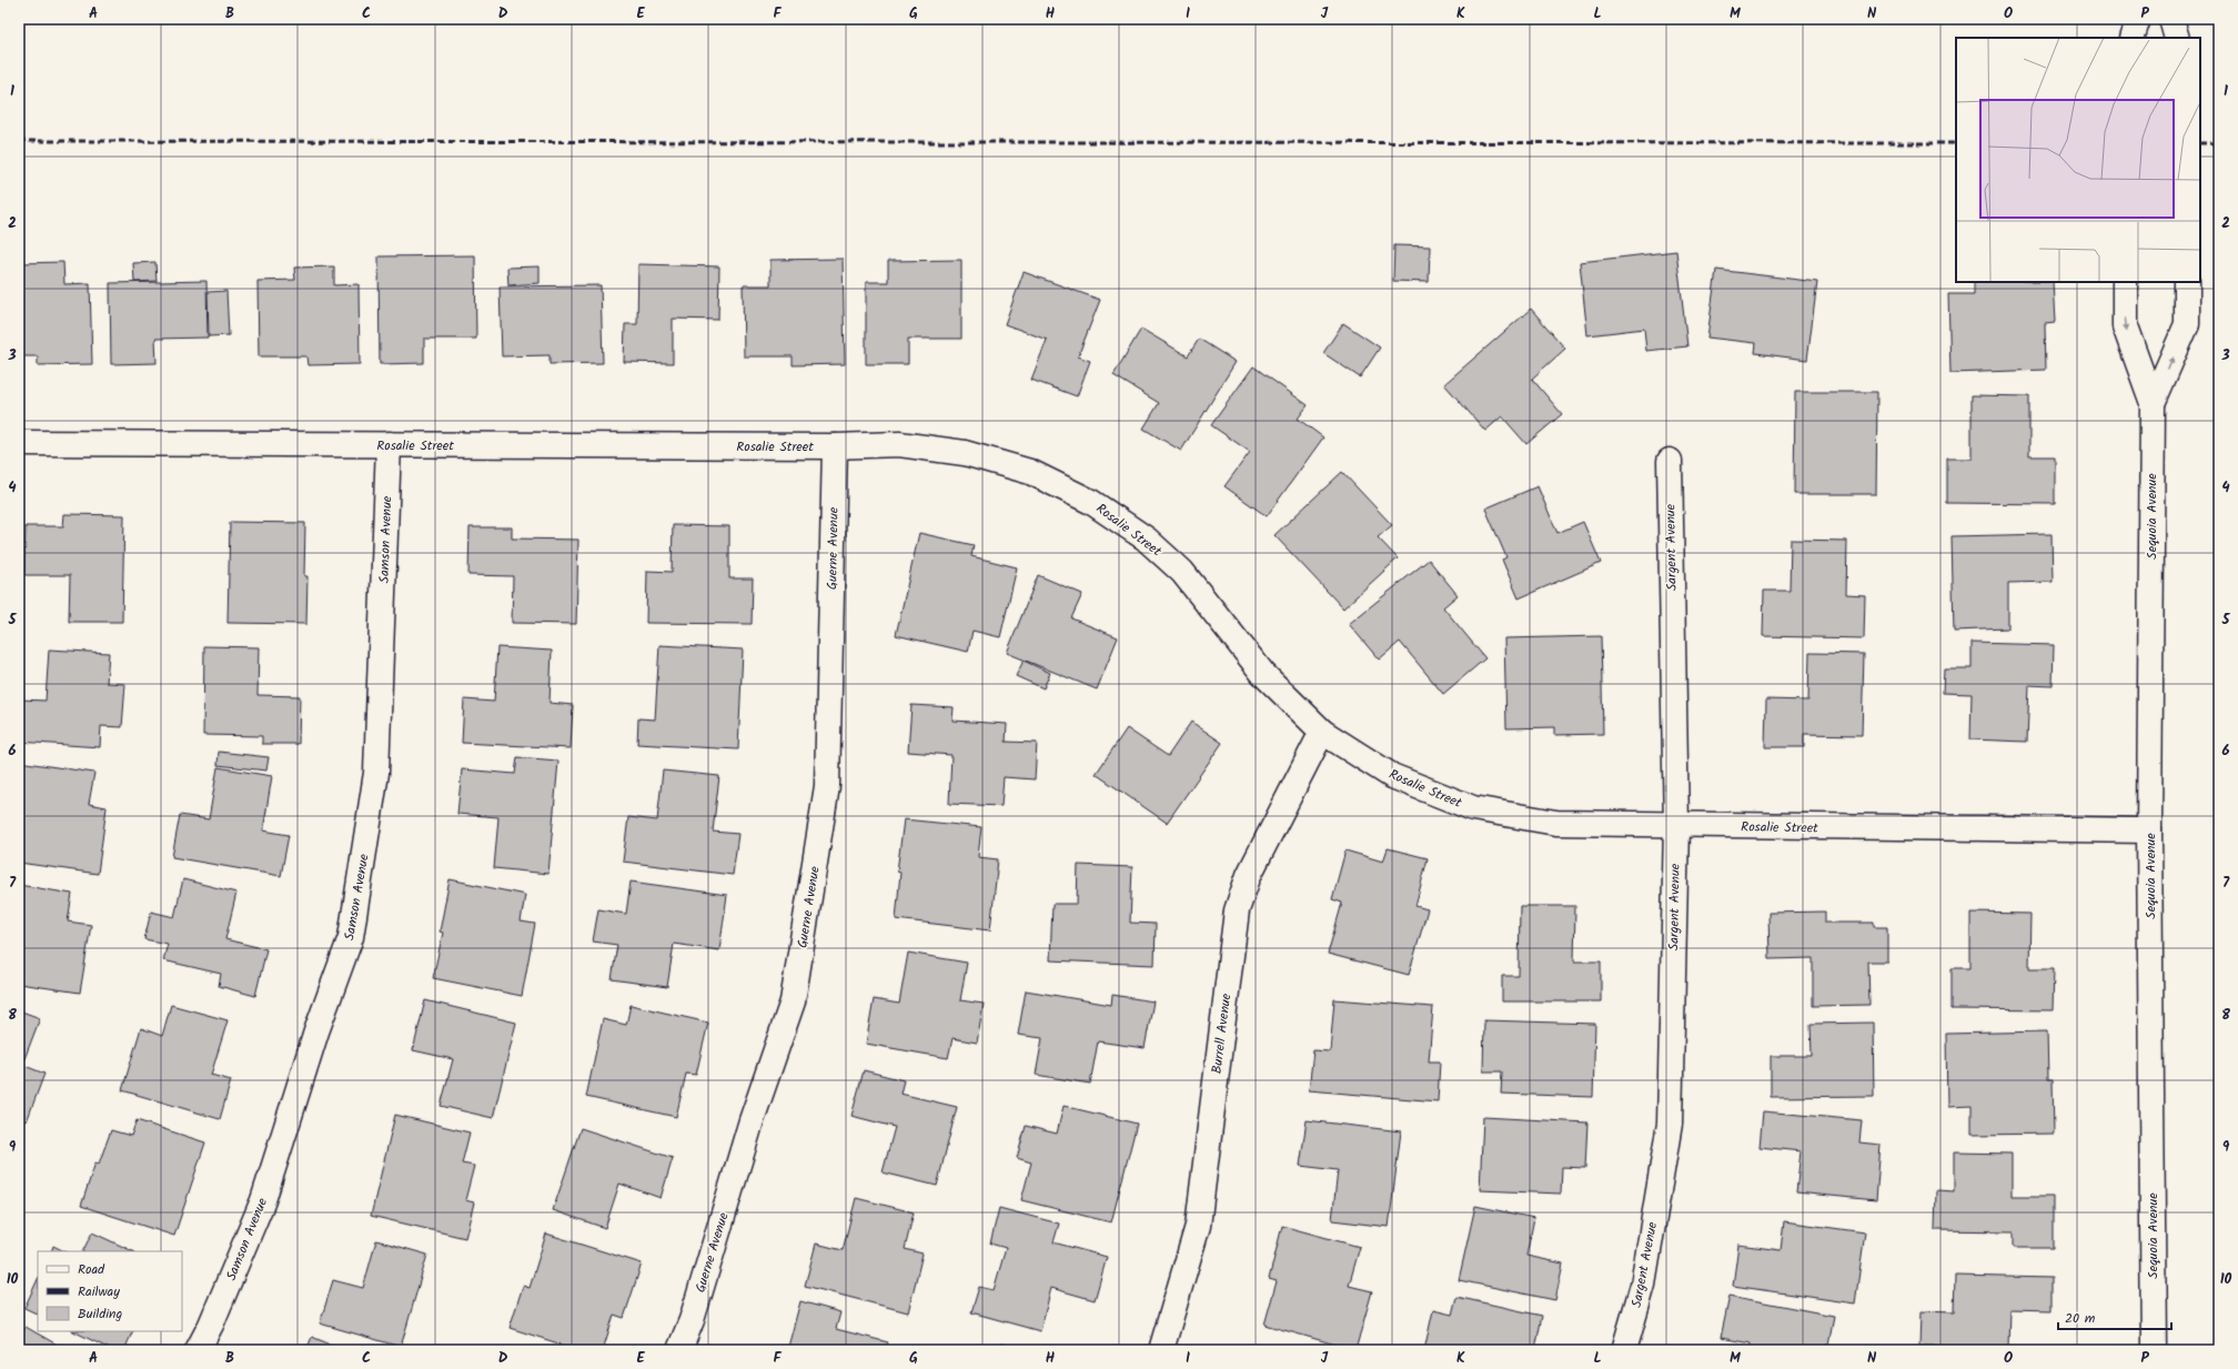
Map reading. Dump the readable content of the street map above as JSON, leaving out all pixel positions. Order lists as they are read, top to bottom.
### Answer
{
  "streets": {
    "street": [
      "Rosalie Street",
      "Sequoia Avenue",
      "Samson Avenue",
      "Sargent Avenue",
      "Guerne Avenue",
      "Burrell Avenue"
    ]
  },
  "crossings": [
    ["Rosalie Street", "Sequoia Avenue"],
    ["Rosalie Street", "Samson Avenue"],
    ["Rosalie Street", "Sargent Avenue"],
    ["Rosalie Street", "Guerne Avenue"],
    ["Rosalie Street", "Burrell Avenue"]
  ],
  "legend": ["Road", "Railway", "Building"],
  "scale_bar": "20 m",
  "grid": {
    "columns": [
      "A",
      "B",
      "C",
      "D",
      "E",
      "F",
      "G",
      "H",
      "I",
      "J",
      "K",
      "L",
      "M",
      "N",
      "O",
      "P"
    ],
    "rows": [
      "1",
      "2",
      "3",
      "4",
      "5",
      "6",
      "7",
      "8",
      "9",
      "10"
    ]
  }
}
